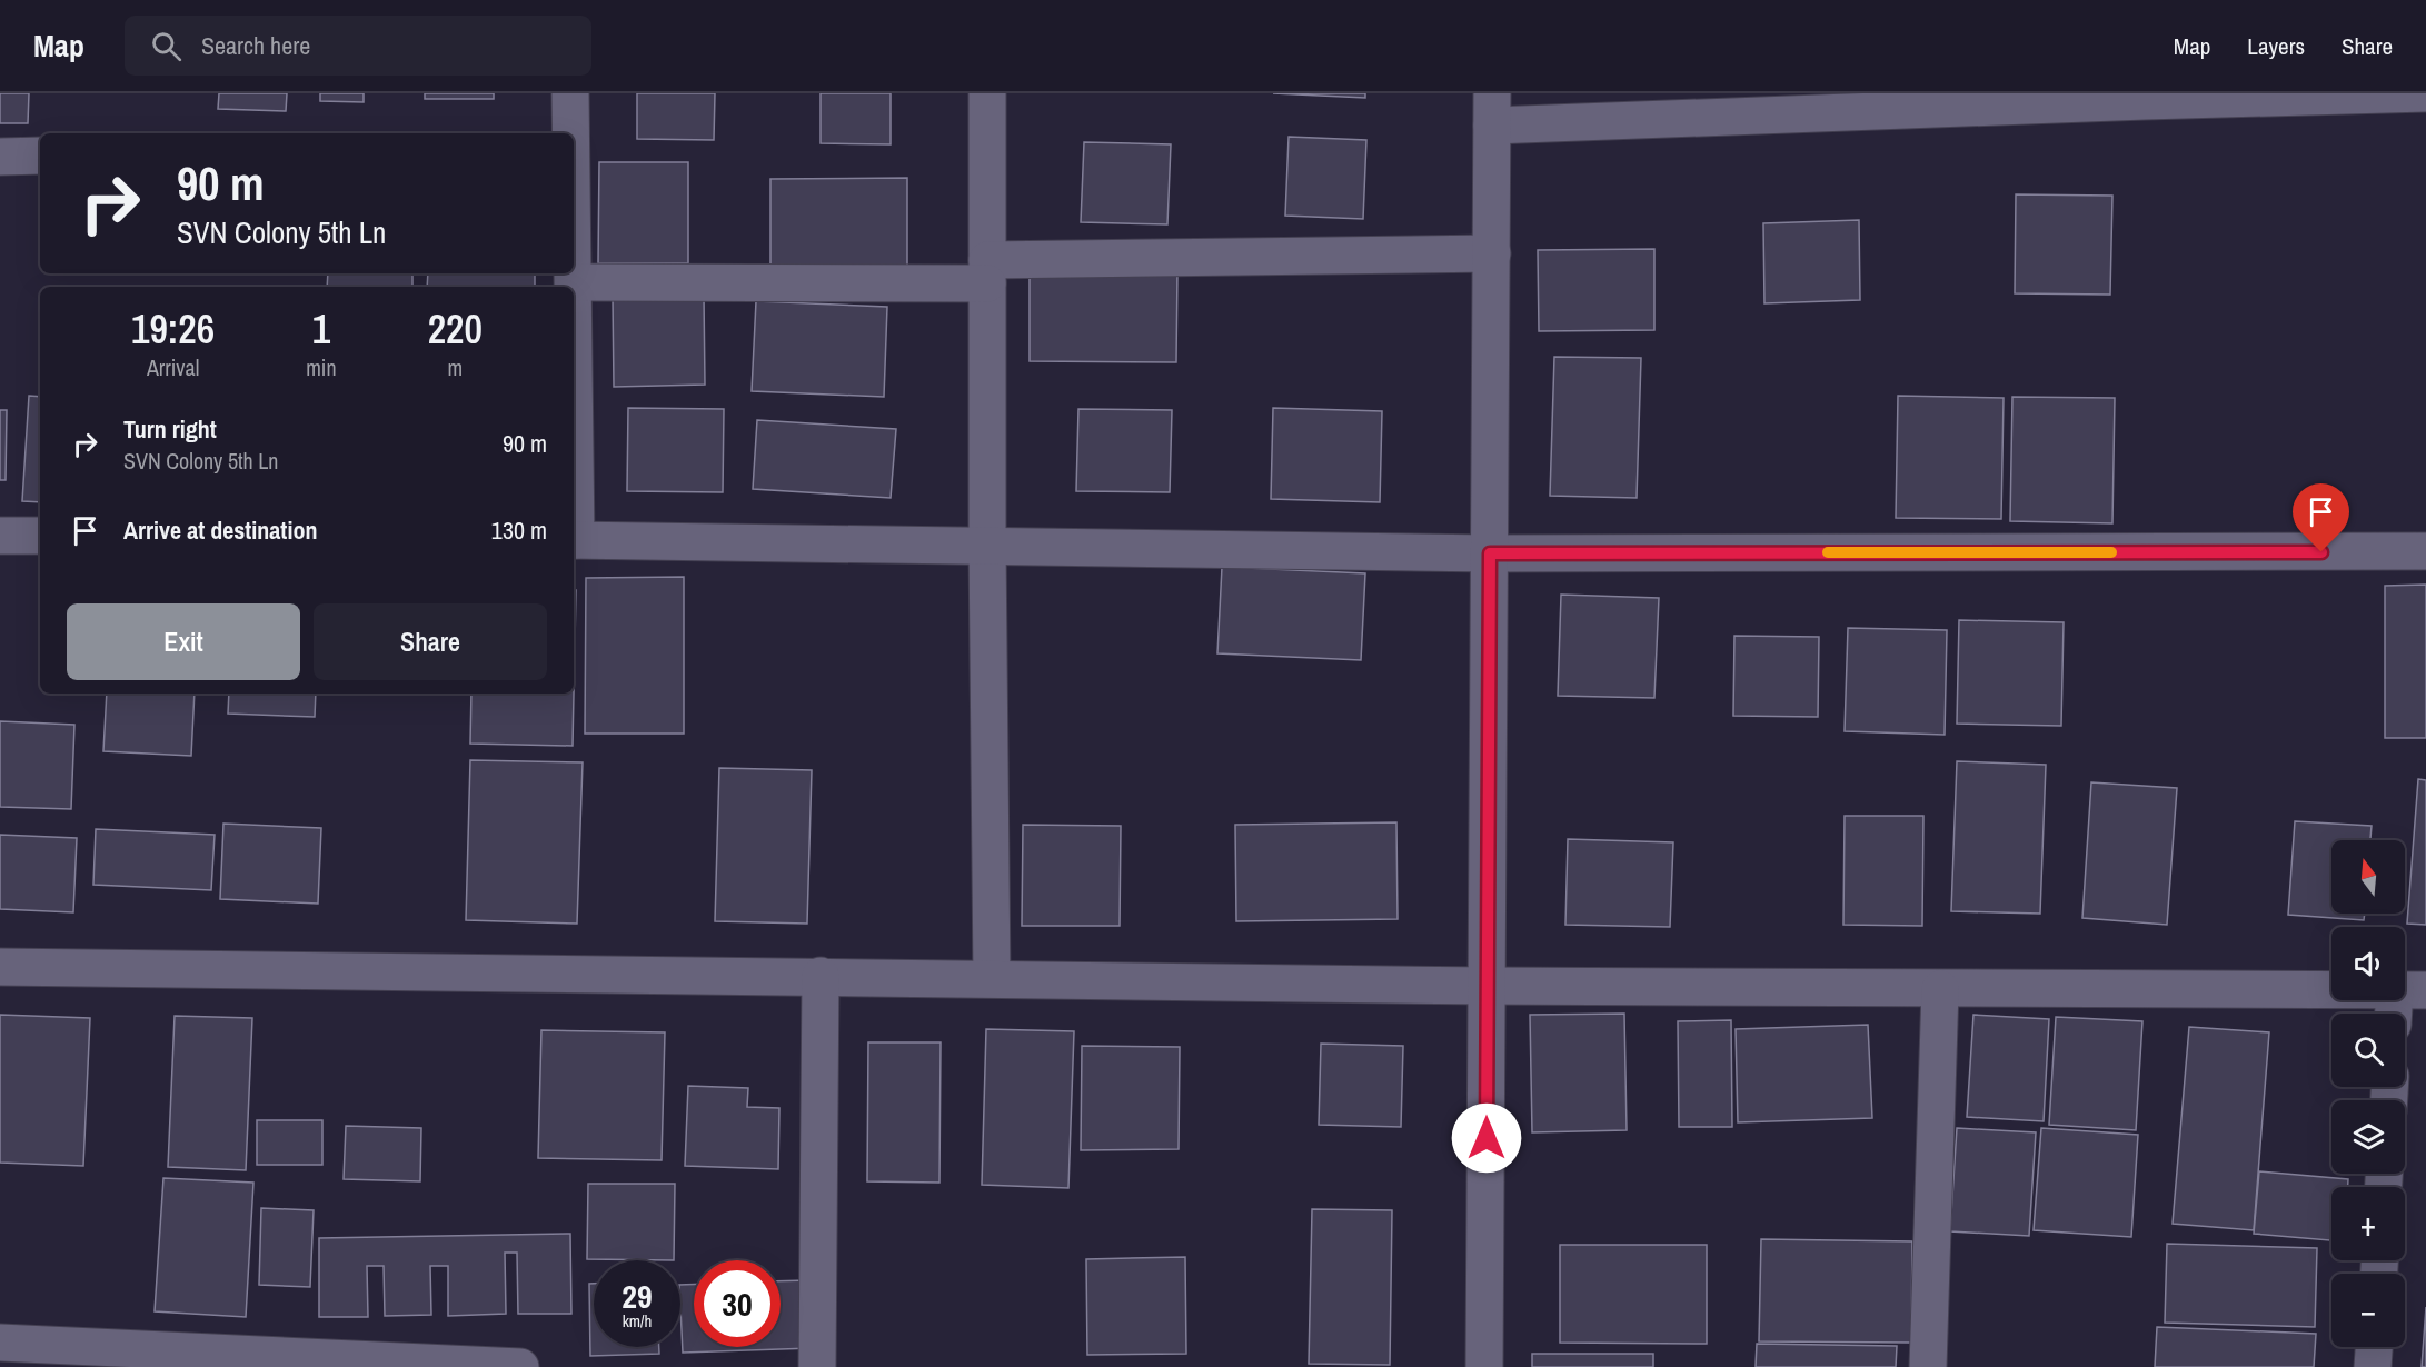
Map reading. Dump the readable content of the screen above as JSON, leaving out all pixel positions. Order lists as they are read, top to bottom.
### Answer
{
  "north": "top",
  "page": {
    "header": "Map",
    "search": "Search here",
    "nav": ["Map", "Layers", "Share"],
    "turn": ["90 m", "SVN Colony 5th Ln"],
    "eta": [
      "19:26",
      "Arrival",
      "1",
      "min",
      "220",
      "m"
    ],
    "list": [
      {
        "name": "Turn right",
        "note": "SVN Colony 5th Ln",
        "value": "90 m"
      },
      {
        "name": "Arrive at destination",
        "value": "130 m"
      }
    ],
    "buttons": ["Exit", "Share"],
    "map_buttons": ["+", "−"],
    "speed": "29 km/h",
    "limit": "30"
  }
}
